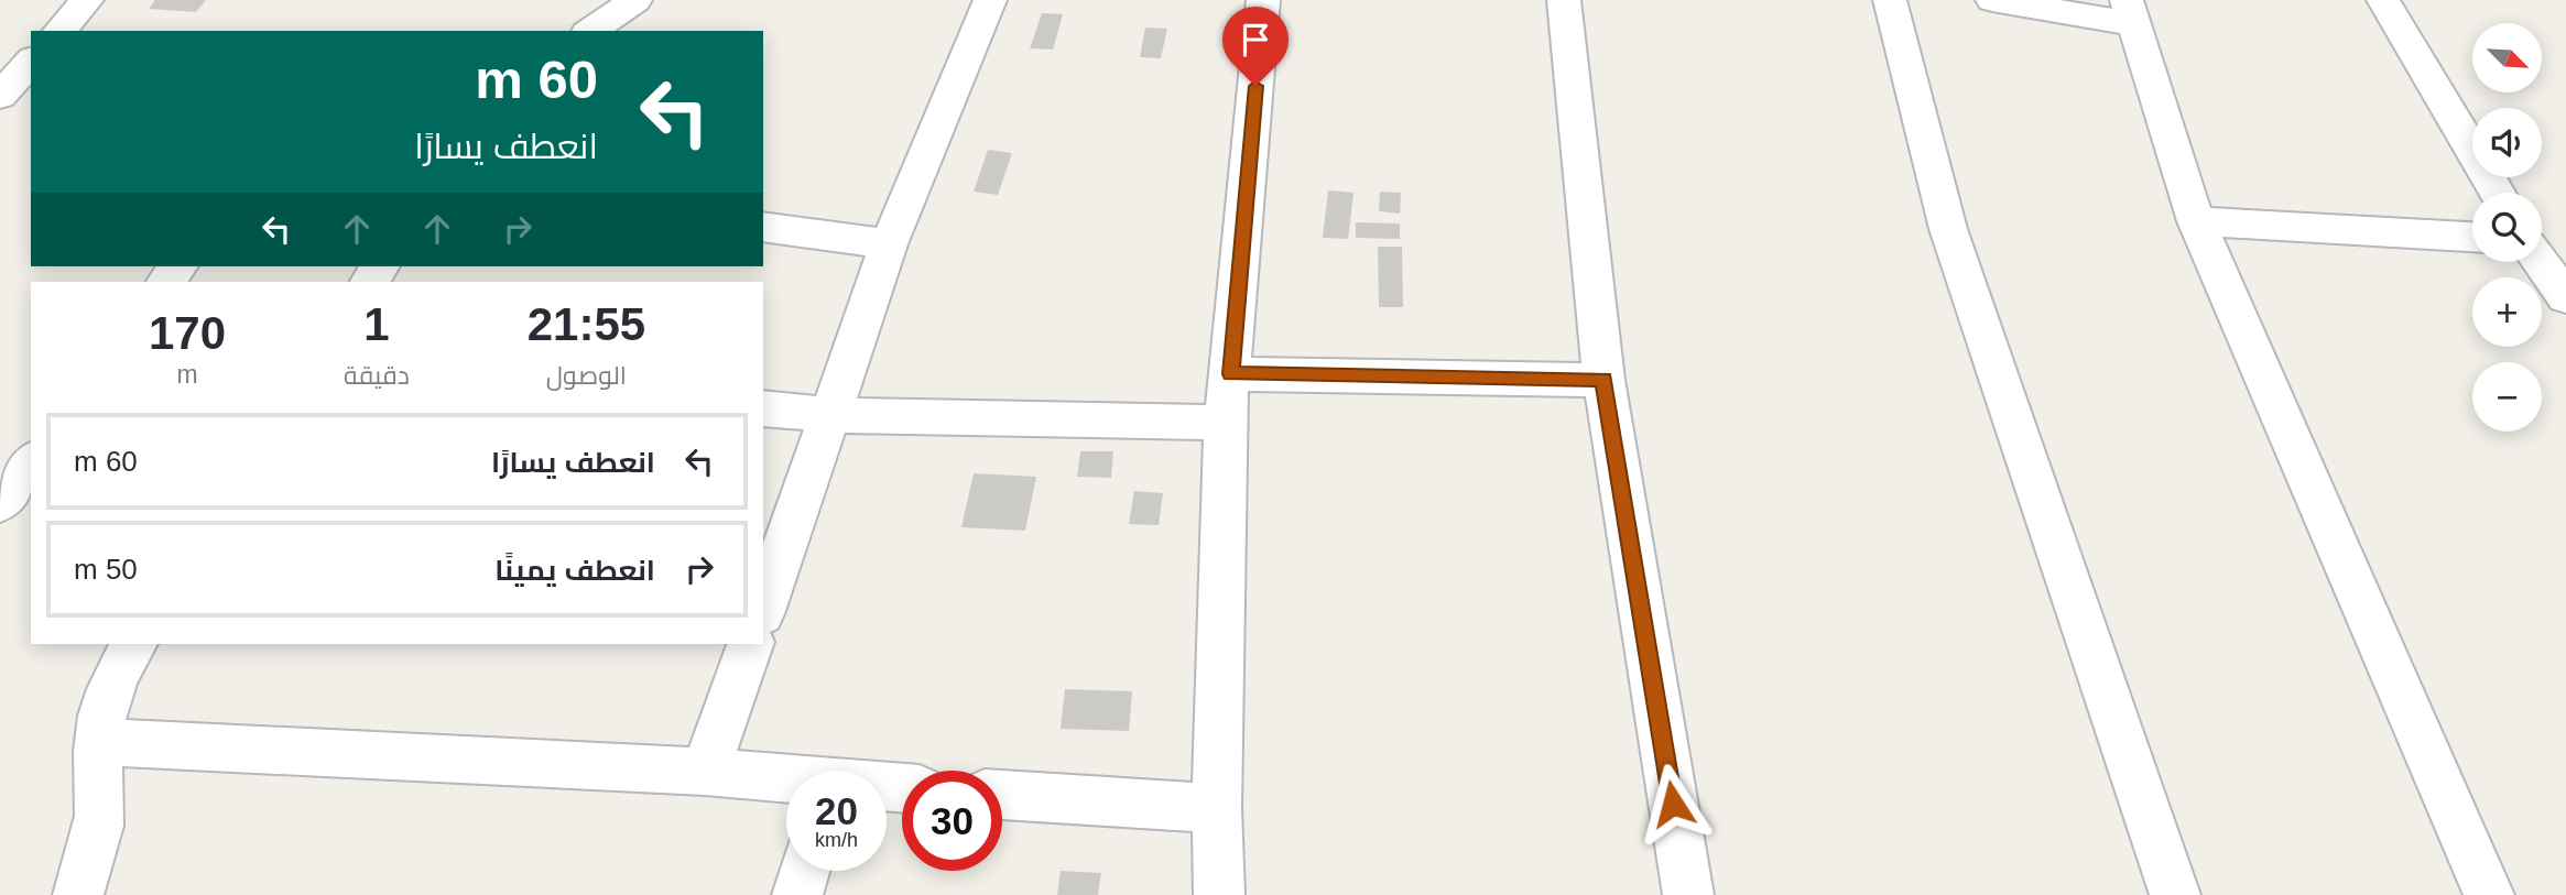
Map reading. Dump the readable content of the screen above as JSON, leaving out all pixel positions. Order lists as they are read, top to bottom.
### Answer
{
  "north": "bottom right",
  "page": {
    "map_buttons": ["+", "−"],
    "turn": ["60 m", "انعطف يسارًا"],
    "eta": [
      "21:55",
      "الوصول",
      "1",
      "دقيقة",
      "170",
      "m"
    ],
    "list": [
      {
        "name": "انعطف يسارًا",
        "value": "60 m"
      },
      {
        "name": "انعطف يمينًا",
        "value": "50 m"
      }
    ],
    "speed": "20 km/h",
    "limit": "30"
  }
}
